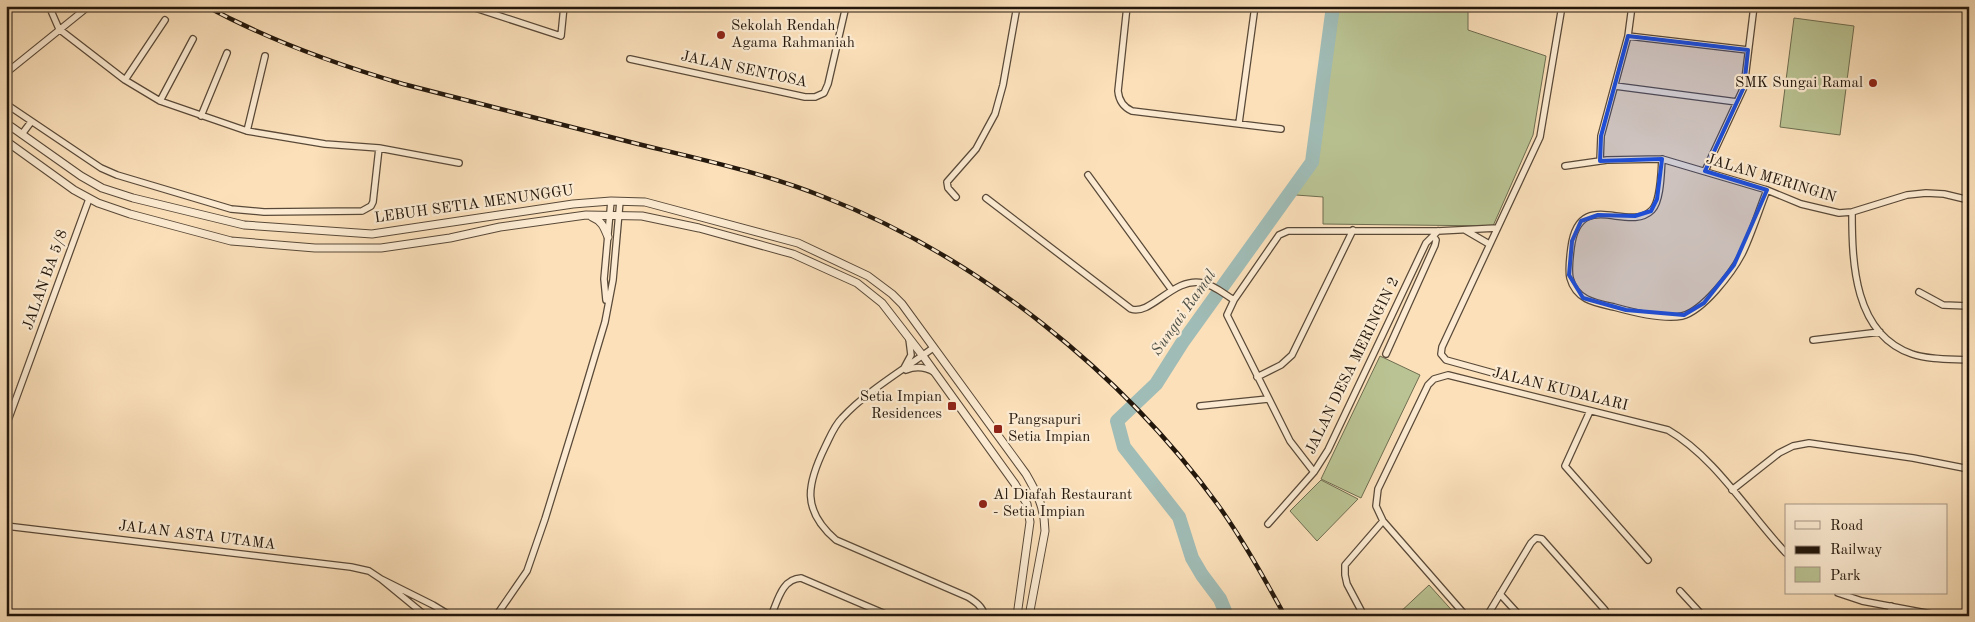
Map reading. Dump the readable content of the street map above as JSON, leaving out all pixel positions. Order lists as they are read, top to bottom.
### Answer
{
  "streets": {
    "street": [
      "JALAN SENTOSA",
      "JALAN MERINGIN",
      "LEBUH SETIA MENUNGGU",
      "JALAN BA 5/8",
      "JALAN DESA MERINGIN 2",
      "JALAN KUDALARI",
      "JALAN ASTA UTAMA"
    ]
  },
  "crossings": [
    ["LEBUH SETIA MENUNGGU", "JALAN BA 5/8"]
  ],
  "water": ["Sungai Ramal"],
  "places": {
    "other": ["Sekolah Rendah Agama Rahmaniah", "SMK Sungai Ramal", "Al Diafah Restaurant - Setia Impian"],
    "transit": ["Setia Impian Residences", "Pangsapuri Setia Impian"]
  },
  "legend": ["Road", "Railway", "Park"]
}
